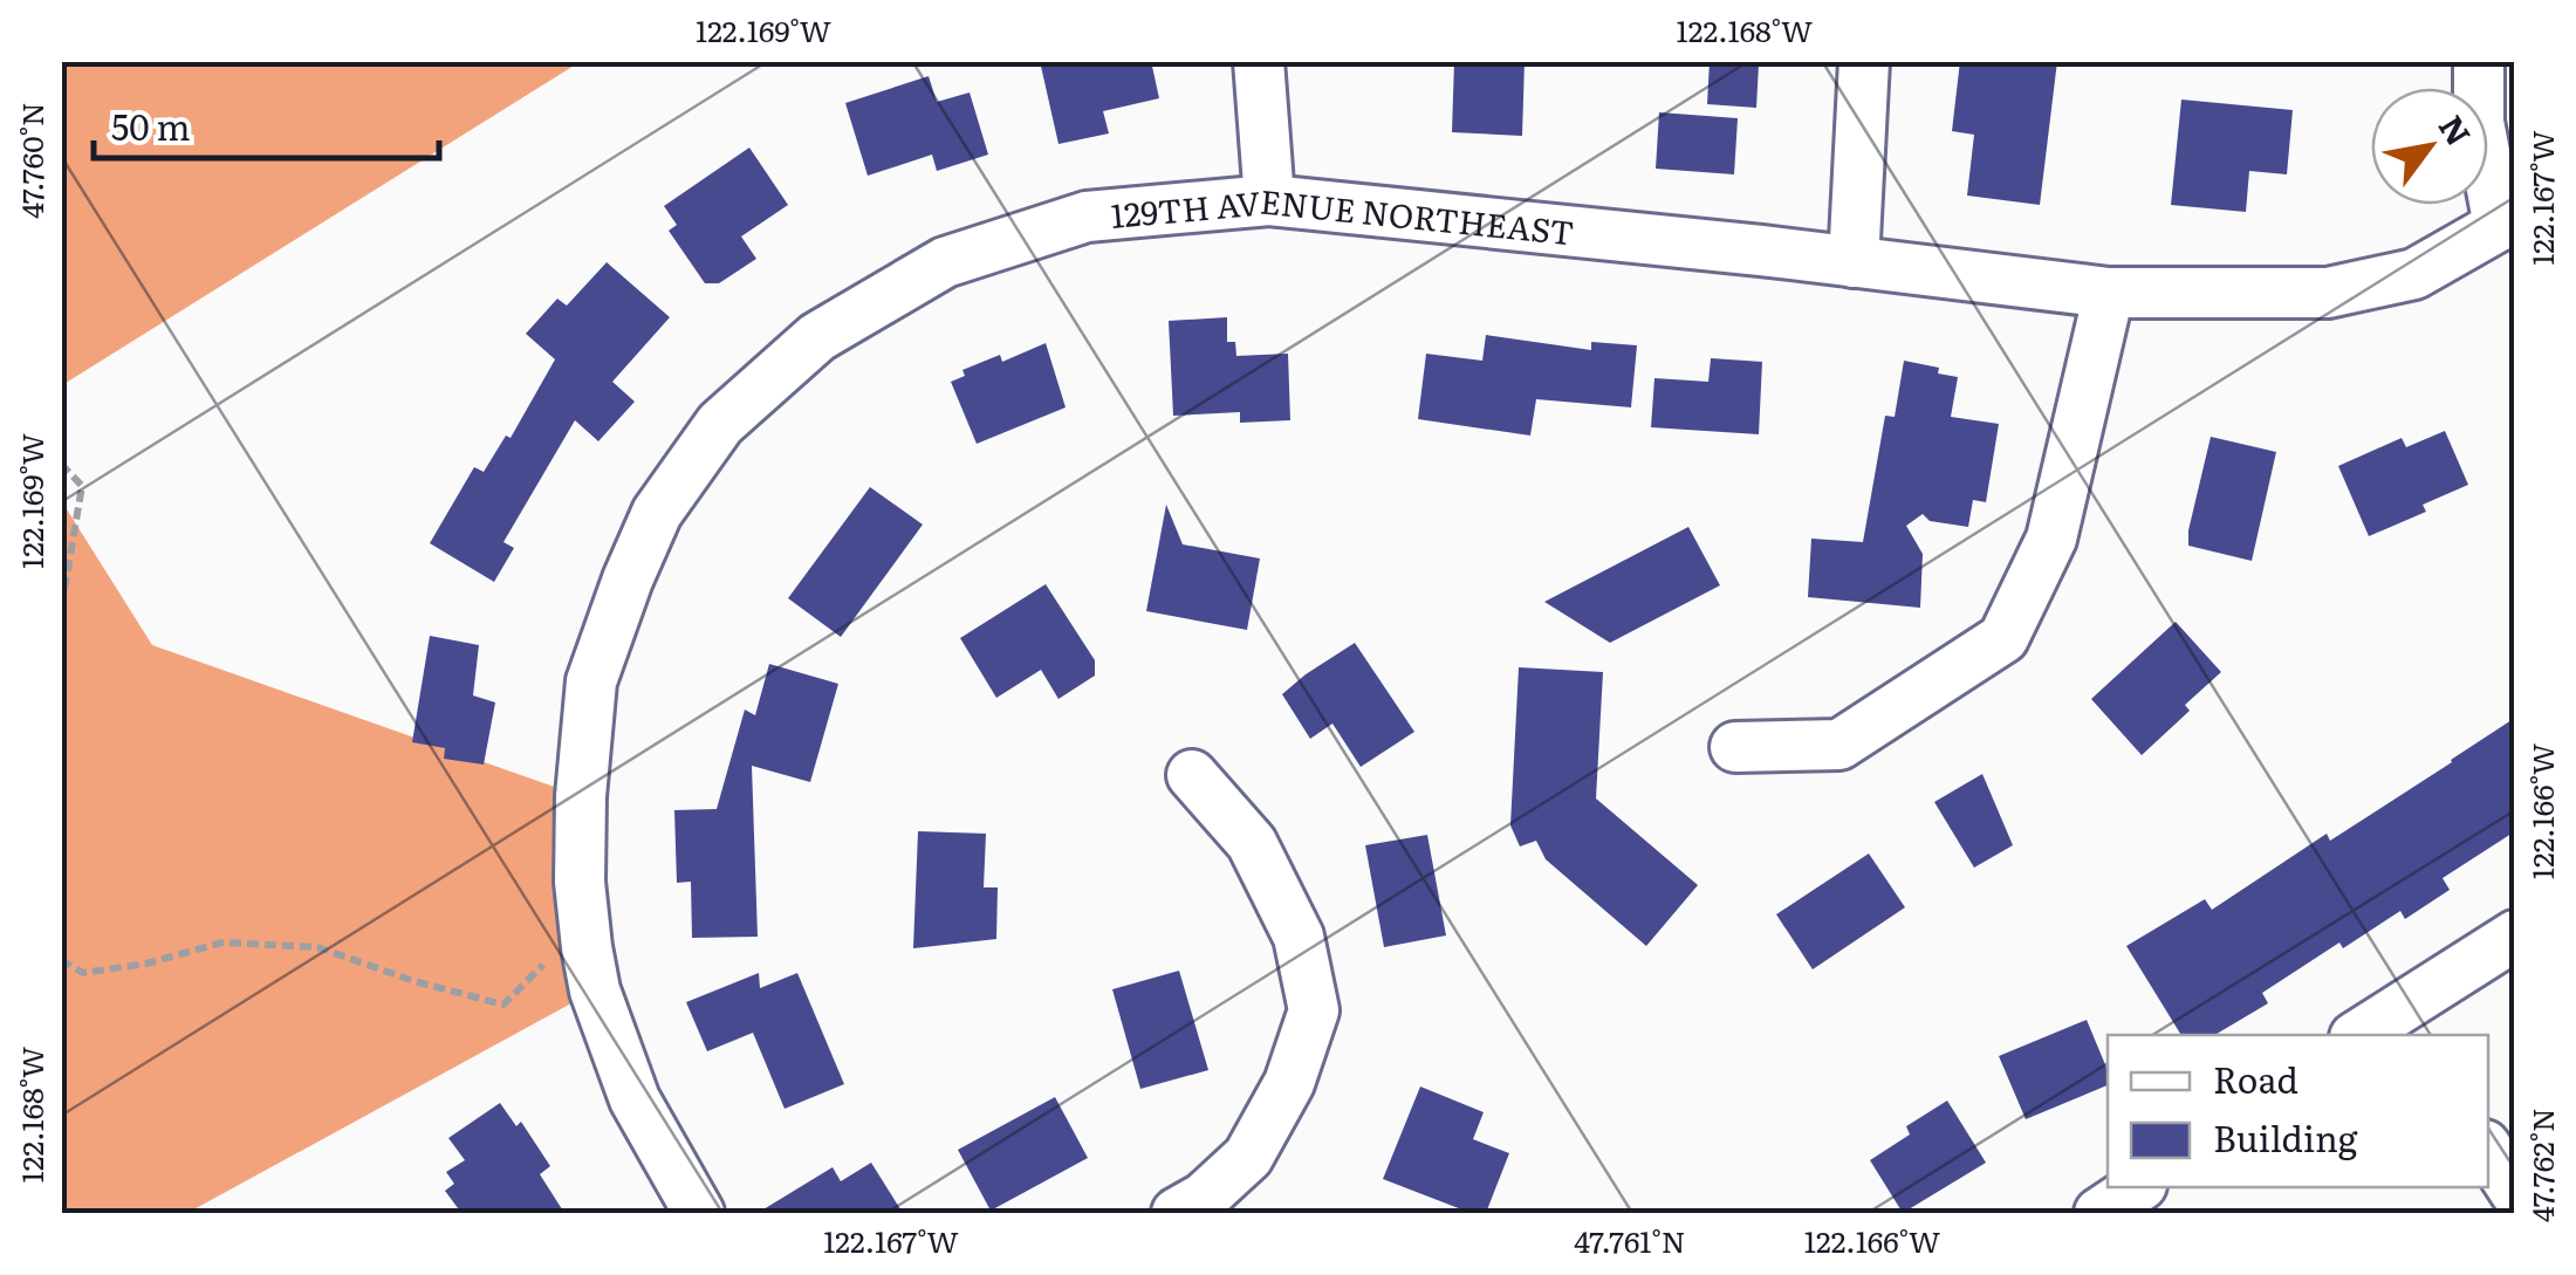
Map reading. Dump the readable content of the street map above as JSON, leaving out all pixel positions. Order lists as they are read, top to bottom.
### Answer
{
  "streets": {
    "street": ["129TH AVENUE NORTHEAST"]
  },
  "legend": ["Road", "Building"],
  "scale_bar": "50 m",
  "north": "top right",
  "coordinates": [
    "122.169°W",
    "122.168°W",
    "47.760°N",
    "122.167°W",
    "122.166°W",
    "47.762°N",
    "47.761°N"
  ]
}
